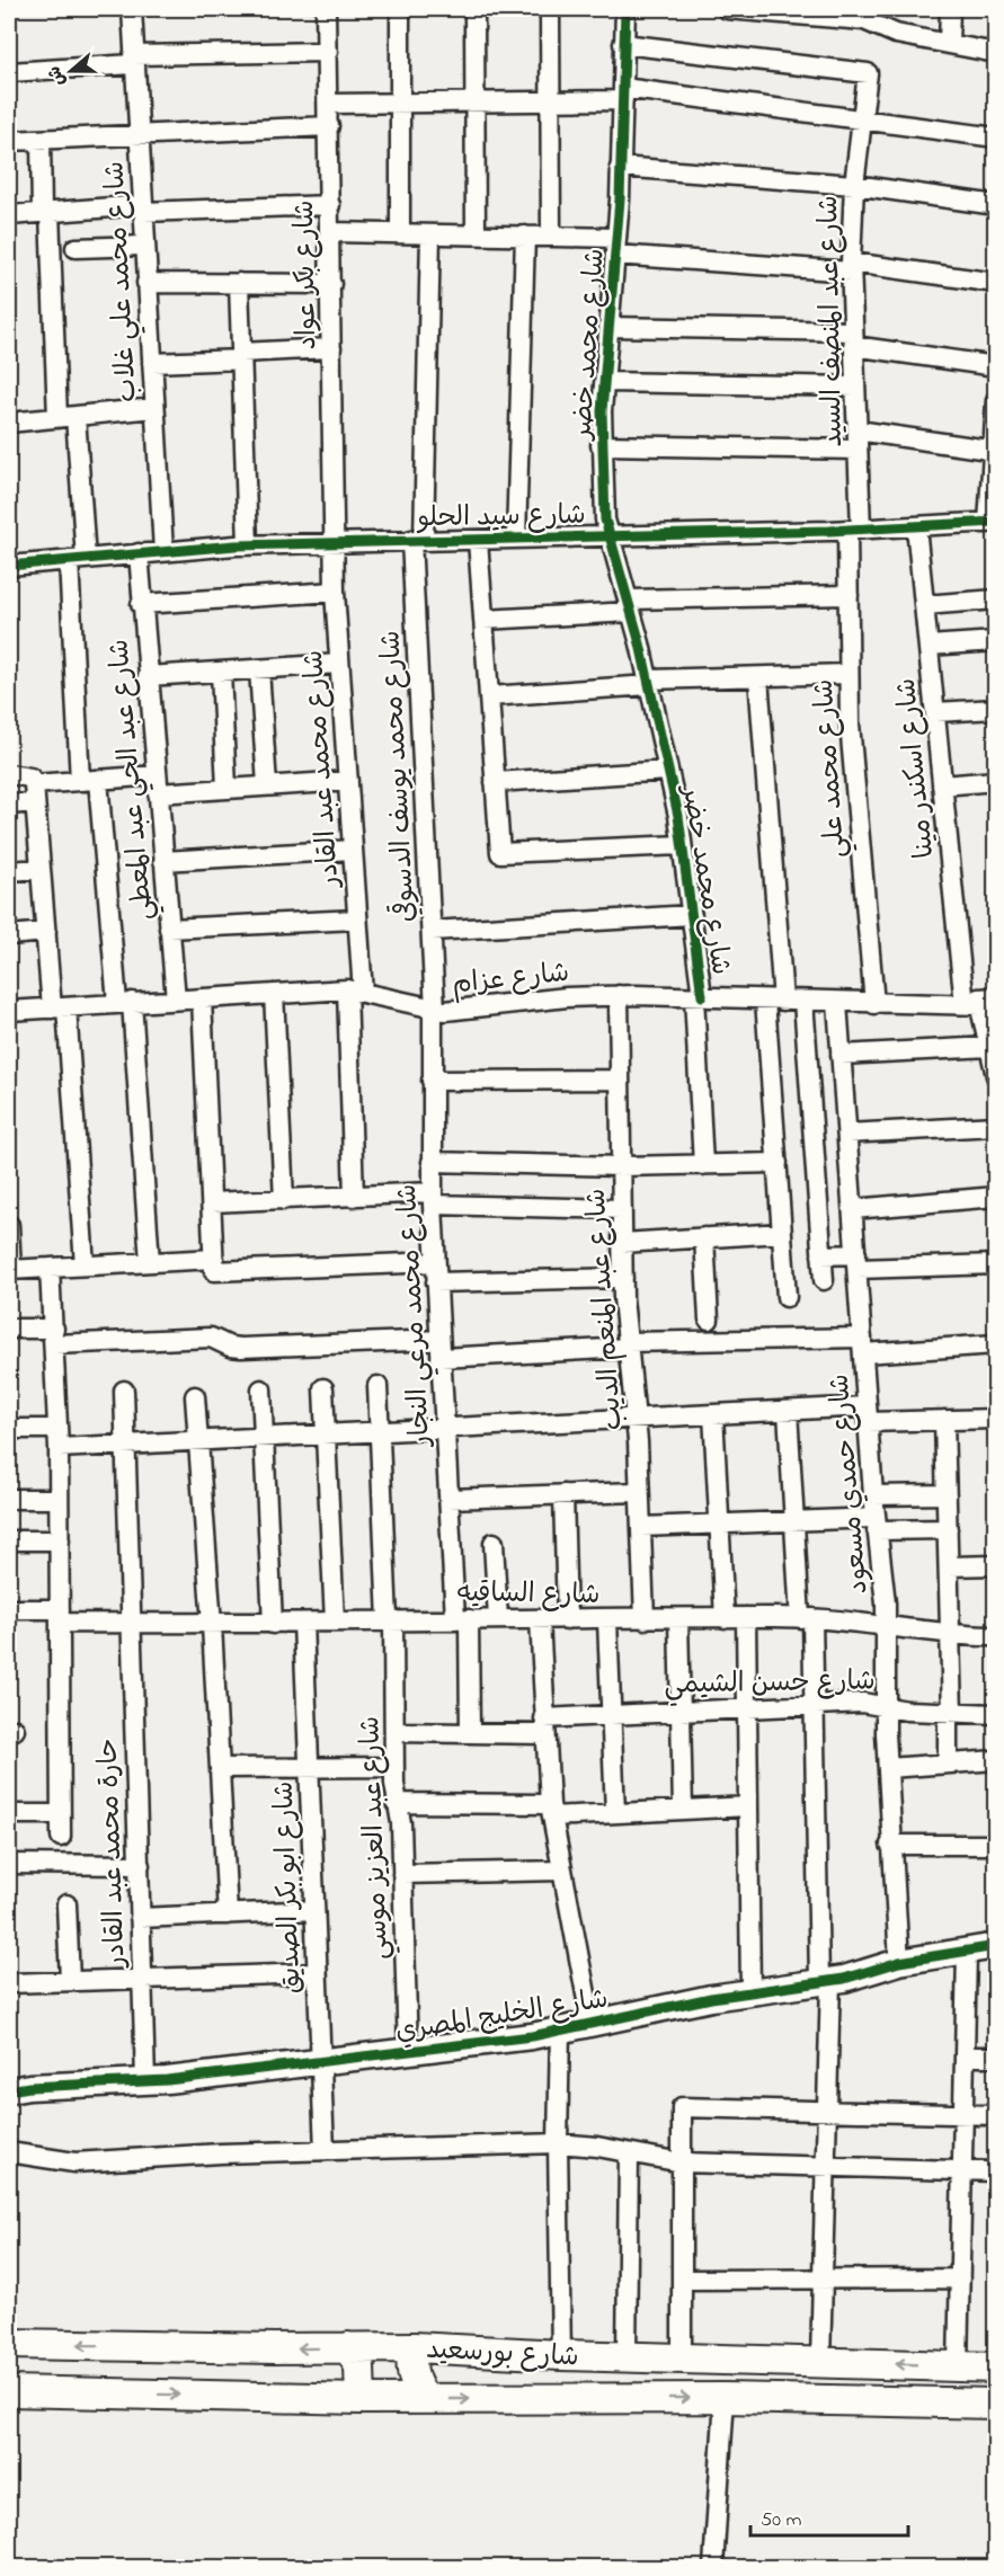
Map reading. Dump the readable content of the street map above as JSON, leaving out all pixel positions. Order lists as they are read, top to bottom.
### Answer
{
  "streets": {
    "main road": ["شارع بورسعيد"],
    "street": [
      "شارع بكر عواد",
      "شارع محمد علي غلاب",
      "شارع عبد المنصف السيد",
      "شارع محمد خضر",
      "شارع سيد الحلو",
      "شارع محمد عبد القادر",
      "شارع محمد علي",
      "شارع اسكندر مينا",
      "شارع محمد يوسف الدسوقي",
      "شارع عبد الحي عبد المعطي",
      "شارع عزام",
      "شارع عبد المنعم الديب",
      "شارع محمد مرعي النجار",
      "شارع حمدي مسعود",
      "شارع الساقيه",
      "شارع حسن الشيمي",
      "شارع عبد العزيز موسي",
      "حارة محمد عبد القادر",
      "شارع ابو بكر الصديق",
      "شارع الخليج المصري"
    ]
  },
  "crossings": [
    ["شارع بكر عواد", "شارع سيد الحلو"],
    ["شارع بكر عواد", "شارع محمد عبد القادر"],
    ["شارع محمد علي غلاب", "شارع سيد الحلو"],
    ["شارع عبد المنصف السيد", "شارع محمد خضر"],
    ["شارع عبد المنصف السيد", "شارع سيد الحلو"],
    ["شارع عبد المنصف السيد", "شارع محمد علي"],
    ["شارع محمد خضر", "شارع سيد الحلو"],
    ["شارع محمد خضر", "شارع عزام"],
    ["شارع سيد الحلو", "شارع محمد عبد القادر"],
    ["شارع سيد الحلو", "شارع محمد علي"],
    ["شارع سيد الحلو", "شارع اسكندر مينا"],
    ["شارع سيد الحلو", "شارع محمد يوسف الدسوقي"],
    ["شارع سيد الحلو", "شارع عبد الحي عبد المعطي"],
    ["شارع محمد عبد القادر", "شارع عزام"],
    ["شارع محمد علي", "شارع عزام"],
    ["شارع اسكندر مينا", "شارع عزام"],
    ["شارع محمد يوسف الدسوقي", "شارع عزام"],
    ["شارع محمد يوسف الدسوقي", "شارع محمد مرعي النجار"],
    ["شارع عبد الحي عبد المعطي", "شارع عزام"],
    ["شارع عزام", "شارع عبد المنعم الديب"],
    ["شارع عزام", "شارع محمد مرعي النجار"],
    ["شارع عزام", "شارع حمدي مسعود"],
    ["شارع عبد المنعم الديب", "شارع الساقيه"],
    ["شارع محمد مرعي النجار", "شارع الساقيه"],
    ["شارع محمد مرعي النجار", "شارع حسن الشيمي"],
    ["شارع حمدي مسعود", "شارع الساقيه"],
    ["شارع حمدي مسعود", "شارع حسن الشيمي"],
    ["شارع حمدي مسعود", "شارع الخليج المصري"],
    ["شارع الساقيه", "شارع عبد العزيز موسي"],
    ["شارع الساقيه", "حارة محمد عبد القادر"],
    ["شارع الساقيه", "شارع ابو بكر الصديق"],
    ["شارع حسن الشيمي", "شارع عبد العزيز موسي"],
    ["شارع عبد العزيز موسي", "شارع الخليج المصري"],
    ["حارة محمد عبد القادر", "شارع الخليج المصري"],
    ["شارع ابو بكر الصديق", "شارع الخليج المصري"]
  ],
  "scale_bar": "50 m",
  "north": "left"
}
